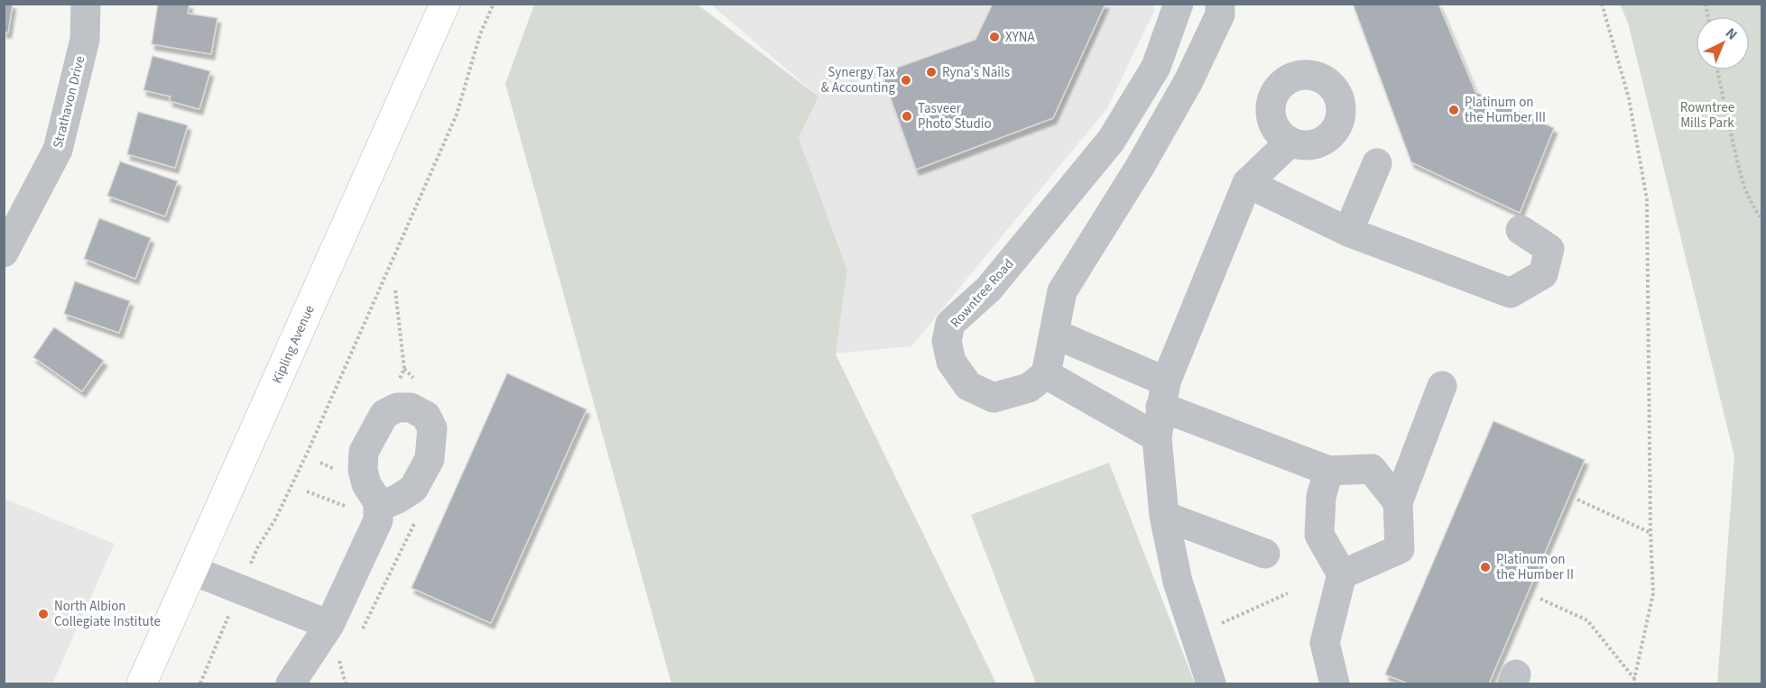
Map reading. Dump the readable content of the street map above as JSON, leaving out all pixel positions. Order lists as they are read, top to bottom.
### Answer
{
  "streets": {
    "main road": ["Kipling Avenue"],
    "street": ["Strathavon Drive", "Rowntree Road"]
  },
  "parks": ["Rowntree Mills Park"],
  "places": [
    "XYNA",
    "Ryna's Nails",
    "Synergy Tax & Accounting",
    "Platinum on the Humber III",
    "Tasveer Photo Studio",
    "Platinum on the Humber II",
    "North Albion Collegiate Institute"
  ],
  "north": "top right"
}
